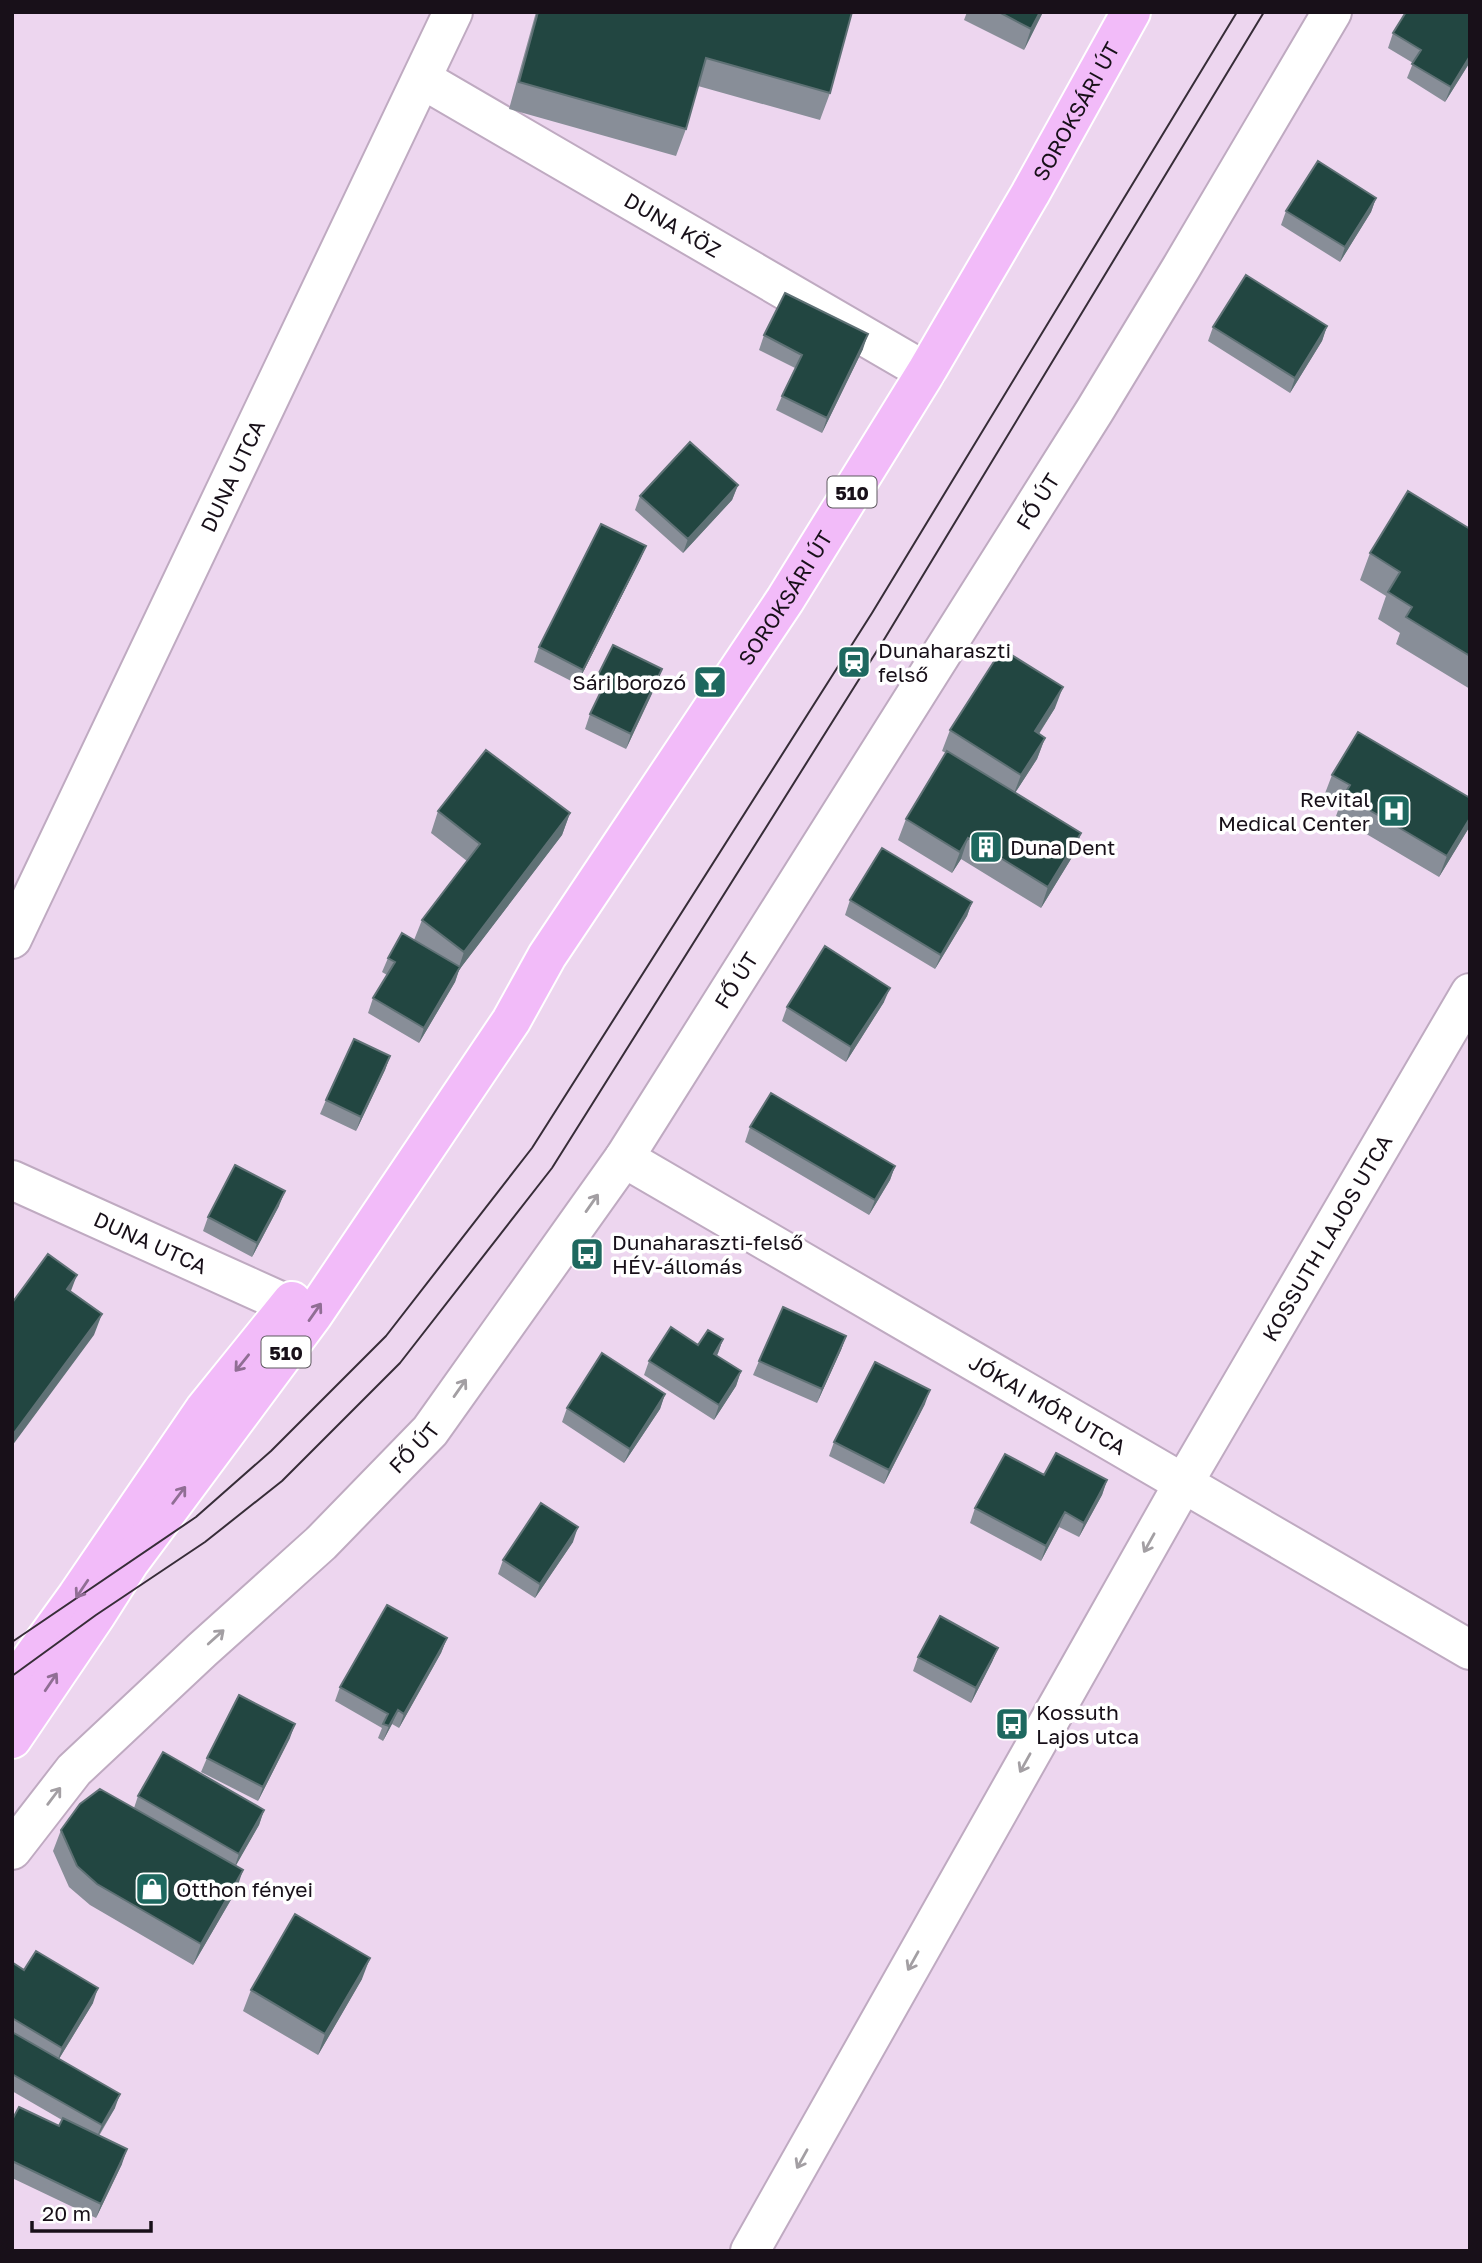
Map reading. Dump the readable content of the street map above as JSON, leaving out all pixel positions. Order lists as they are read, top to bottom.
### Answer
{
  "streets": {
    "main road": ["SOROKSÁRI ÚT", "510"],
    "street": [
      "DUNA KÖZ",
      "DUNA UTCA",
      "FŐ ÚT",
      "KOSSUTH LAJOS UTCA",
      "JÓKAI MÓR UTCA"
    ]
  },
  "crossings": [
    ["SOROKSÁRI ÚT", "DUNA KÖZ"],
    ["SOROKSÁRI ÚT", "510"],
    ["DUNA KÖZ", "DUNA UTCA"],
    ["DUNA UTCA", "510"],
    ["FŐ ÚT", "JÓKAI MÓR UTCA"],
    ["KOSSUTH LAJOS UTCA", "JÓKAI MÓR UTCA"]
  ],
  "one_way": ["FŐ ÚT", "KOSSUTH LAJOS UTCA"],
  "places": {
    "station": ["Dunaharaszti felső"],
    "bar": ["Sári borozó"],
    "hospital": ["Revital Medical Center"],
    "building": ["Duna Dent"],
    "bus stop": ["Dunaharaszti-felső HÉV-állomás", "Kossuth Lajos utca"],
    "shop": ["Otthon fényei"]
  },
  "scale_bar": "20 m"
}
